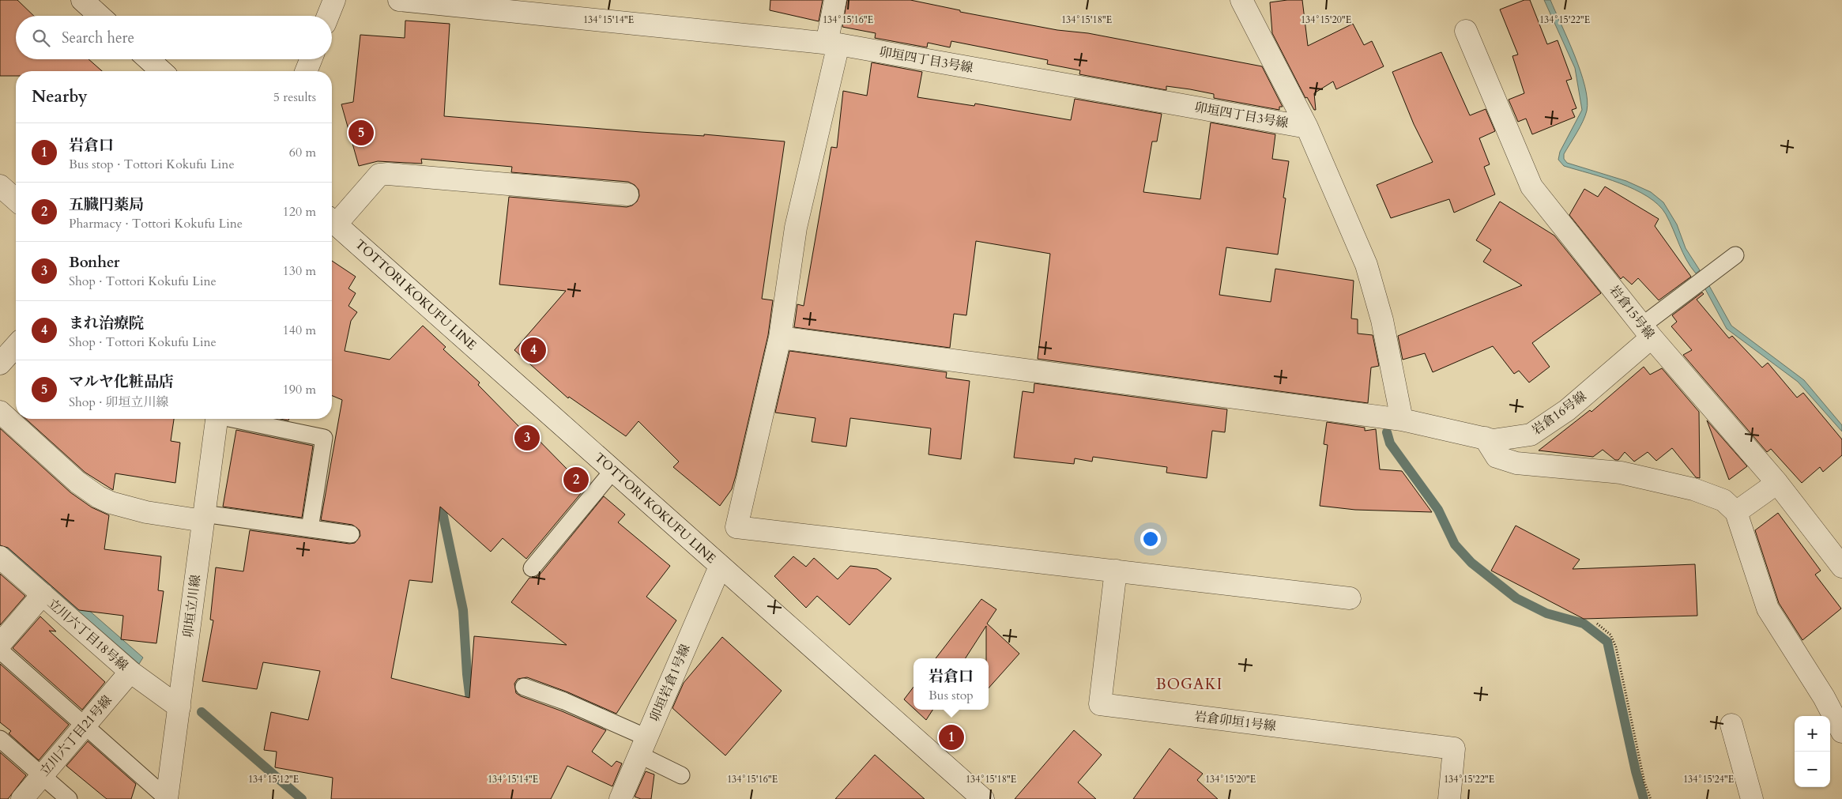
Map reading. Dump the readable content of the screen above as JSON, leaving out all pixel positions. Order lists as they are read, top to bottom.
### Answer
{
  "streets": {
    "street": [
      "卯垣四丁目3号線",
      "TOTTORI KOKUFU LINE",
      "岩倉15号線",
      "岩倉16号線",
      "卯垣立川線",
      "立川六丁目18号線",
      "卯垣岩倉1号線",
      "岩倉卯垣1号線",
      "立川六丁目21号線"
    ]
  },
  "crossings": [
    ["TOTTORI KOKUFU LINE", "卯垣岩倉1号線"],
    ["岩倉15号線", "岩倉16号線"],
    ["卯垣立川線", "立川六丁目18号線"],
    ["立川六丁目18号線", "立川六丁目21号線"]
  ],
  "districts": ["BOGAKI"],
  "page": {
    "search": "Search here",
    "heading": ["Nearby", "5 results"],
    "pins": [
      "5",
      "4",
      "3",
      "2",
      "1"
    ],
    "list": [
      {
        "mark": "1",
        "name": "岩倉口",
        "note": "Bus stop · Tottori Kokufu Line",
        "value": "60 m"
      },
      {
        "mark": "2",
        "name": "五臓円薬局",
        "note": "Pharmacy · Tottori Kokufu Line",
        "value": "120 m"
      },
      {
        "mark": "3",
        "name": "Bonher",
        "note": "Shop · Tottori Kokufu Line",
        "value": "130 m"
      },
      {
        "mark": "4",
        "name": "まれ治療院",
        "note": "Shop · Tottori Kokufu Line",
        "value": "140 m"
      },
      {
        "mark": "5",
        "name": "マルヤ化粧品店",
        "note": "Shop · 卯垣立川線",
        "value": "190 m"
      }
    ],
    "popup": ["岩倉口", "Bus stop"],
    "map_buttons": ["+", "−"]
  },
  "coordinates": [
    "134°15'14\"E",
    "134°15'16\"E",
    "134°15'18\"E",
    "134°15'20\"E",
    "134°15'22\"E",
    "134°15'12\"E",
    "134°15'24\"E"
  ]
}
